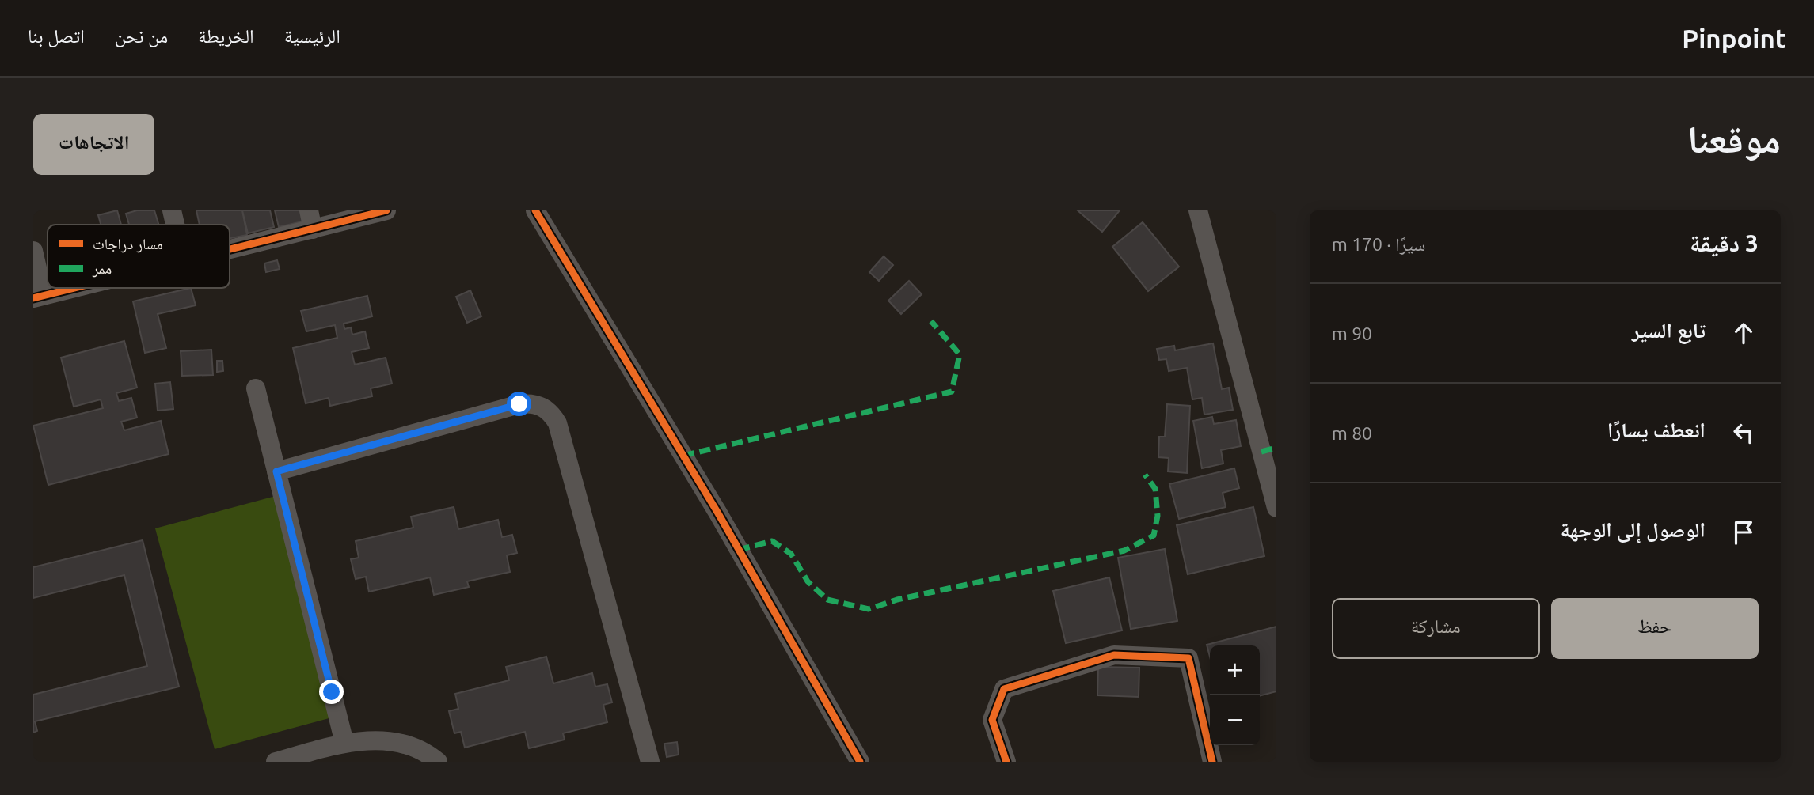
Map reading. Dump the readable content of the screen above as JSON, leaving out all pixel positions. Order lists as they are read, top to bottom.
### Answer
{
  "legend": ["مسار دراجات", "ممر"],
  "page": {
    "header": "Pinpoint",
    "nav": [
      "الرئيسية",
      "الخريطة",
      "من نحن",
      "اتصل بنا"
    ],
    "title": "موقعنا",
    "buttons": [
      "الاتجاهات",
      ["حفظ", "مشاركة"]
    ],
    "heading": ["3 دقيقة", "سيرًا · 170 m"],
    "list": [
      ["تابع السير", "90 m"],
      ["انعطف يسارًا", "80 m"],
      "الوصول إلى الوجهة"
    ],
    "map_buttons": ["+", "−"]
  }
}
